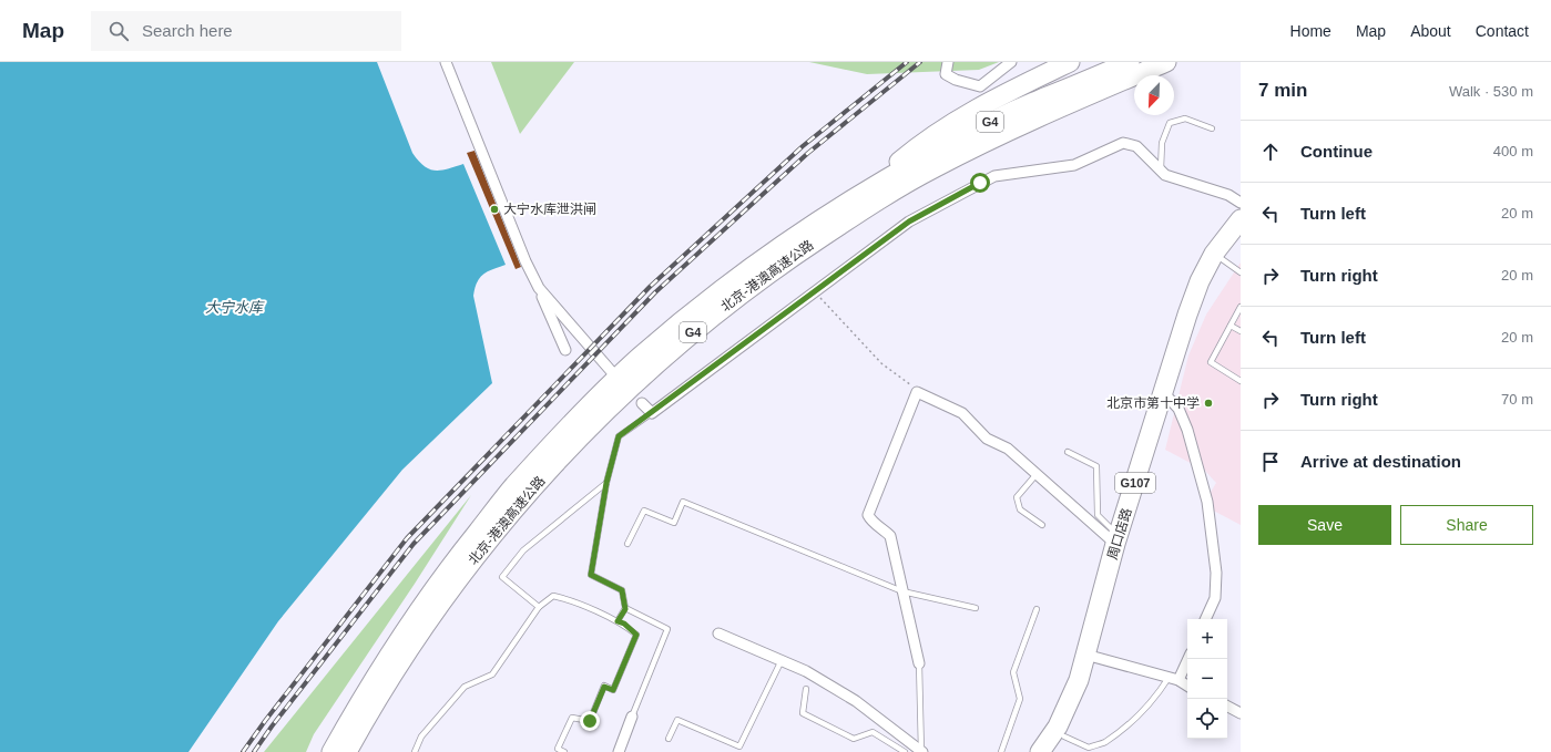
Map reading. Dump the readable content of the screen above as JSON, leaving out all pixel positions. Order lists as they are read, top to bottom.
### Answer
{
  "streets": {
    "highway": [
      "G4",
      "北京-港澳高速公路",
      "G107",
      "周口店路"
    ]
  },
  "water": ["大宁水库"],
  "places": ["大宁水库泄洪闸", "北京市第十中学"],
  "north": "bottom left",
  "page": {
    "header": "Map",
    "search": "Search here",
    "nav": [
      "Home",
      "Map",
      "About",
      "Contact"
    ],
    "heading": ["7 min", "Walk · 530 m"],
    "list": [
      ["Continue", "400 m"],
      ["Turn left", "20 m"],
      ["Turn right", "20 m"],
      ["Turn left", "20 m"],
      ["Turn right", "70 m"],
      "Arrive at destination"
    ],
    "buttons": ["Save", "Share"],
    "map_buttons": ["+", "−"]
  }
}
